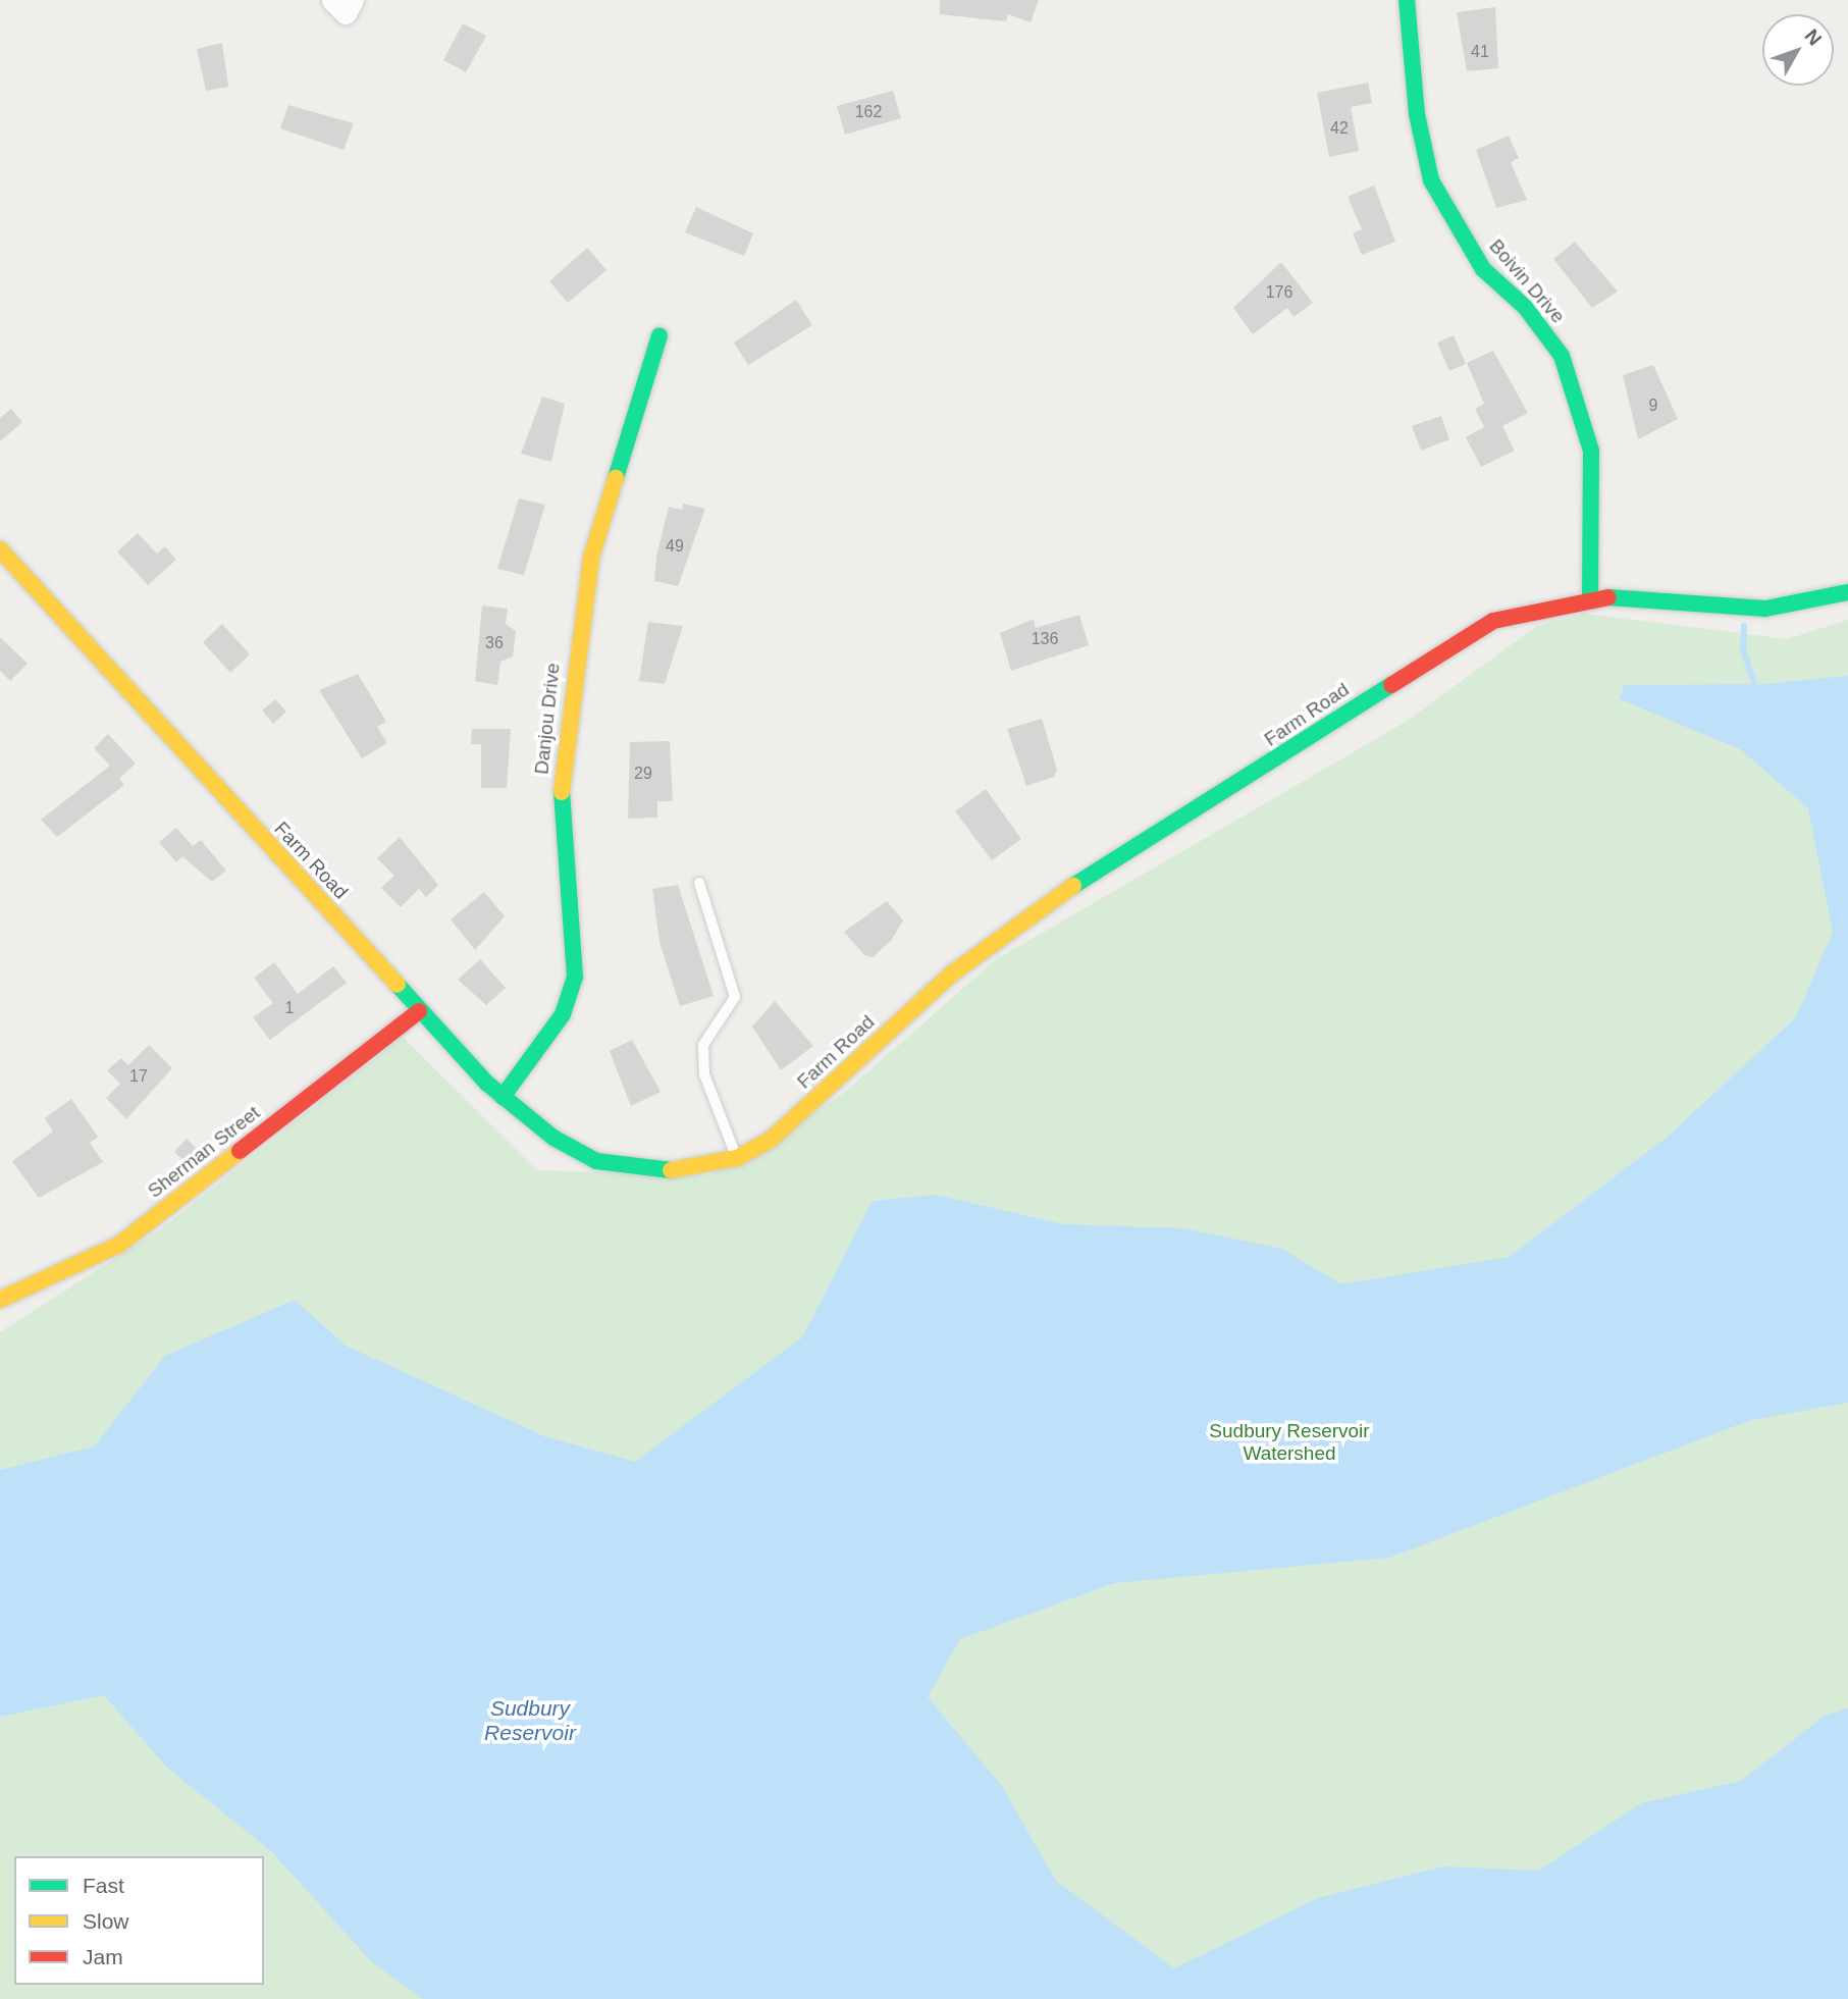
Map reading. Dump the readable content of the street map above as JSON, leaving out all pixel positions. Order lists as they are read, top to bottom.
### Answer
{
  "streets": {
    "street": [
      "Boivin Drive",
      "Farm Road",
      "Danjou Drive",
      "Sherman Street"
    ]
  },
  "crossings": [
    ["Boivin Drive", "Farm Road"],
    ["Farm Road", "Danjou Drive"],
    ["Farm Road", "Sherman Street"]
  ],
  "water": ["Sudbury Reservoir"],
  "parks": ["Sudbury Reservoir Watershed"],
  "house_numbers": [
    "41",
    "162",
    "42",
    "176",
    "9",
    "49",
    "136",
    "36",
    "29",
    "1",
    "17"
  ],
  "legend": ["Fast", "Slow", "Jam"],
  "north": "top right"
}
